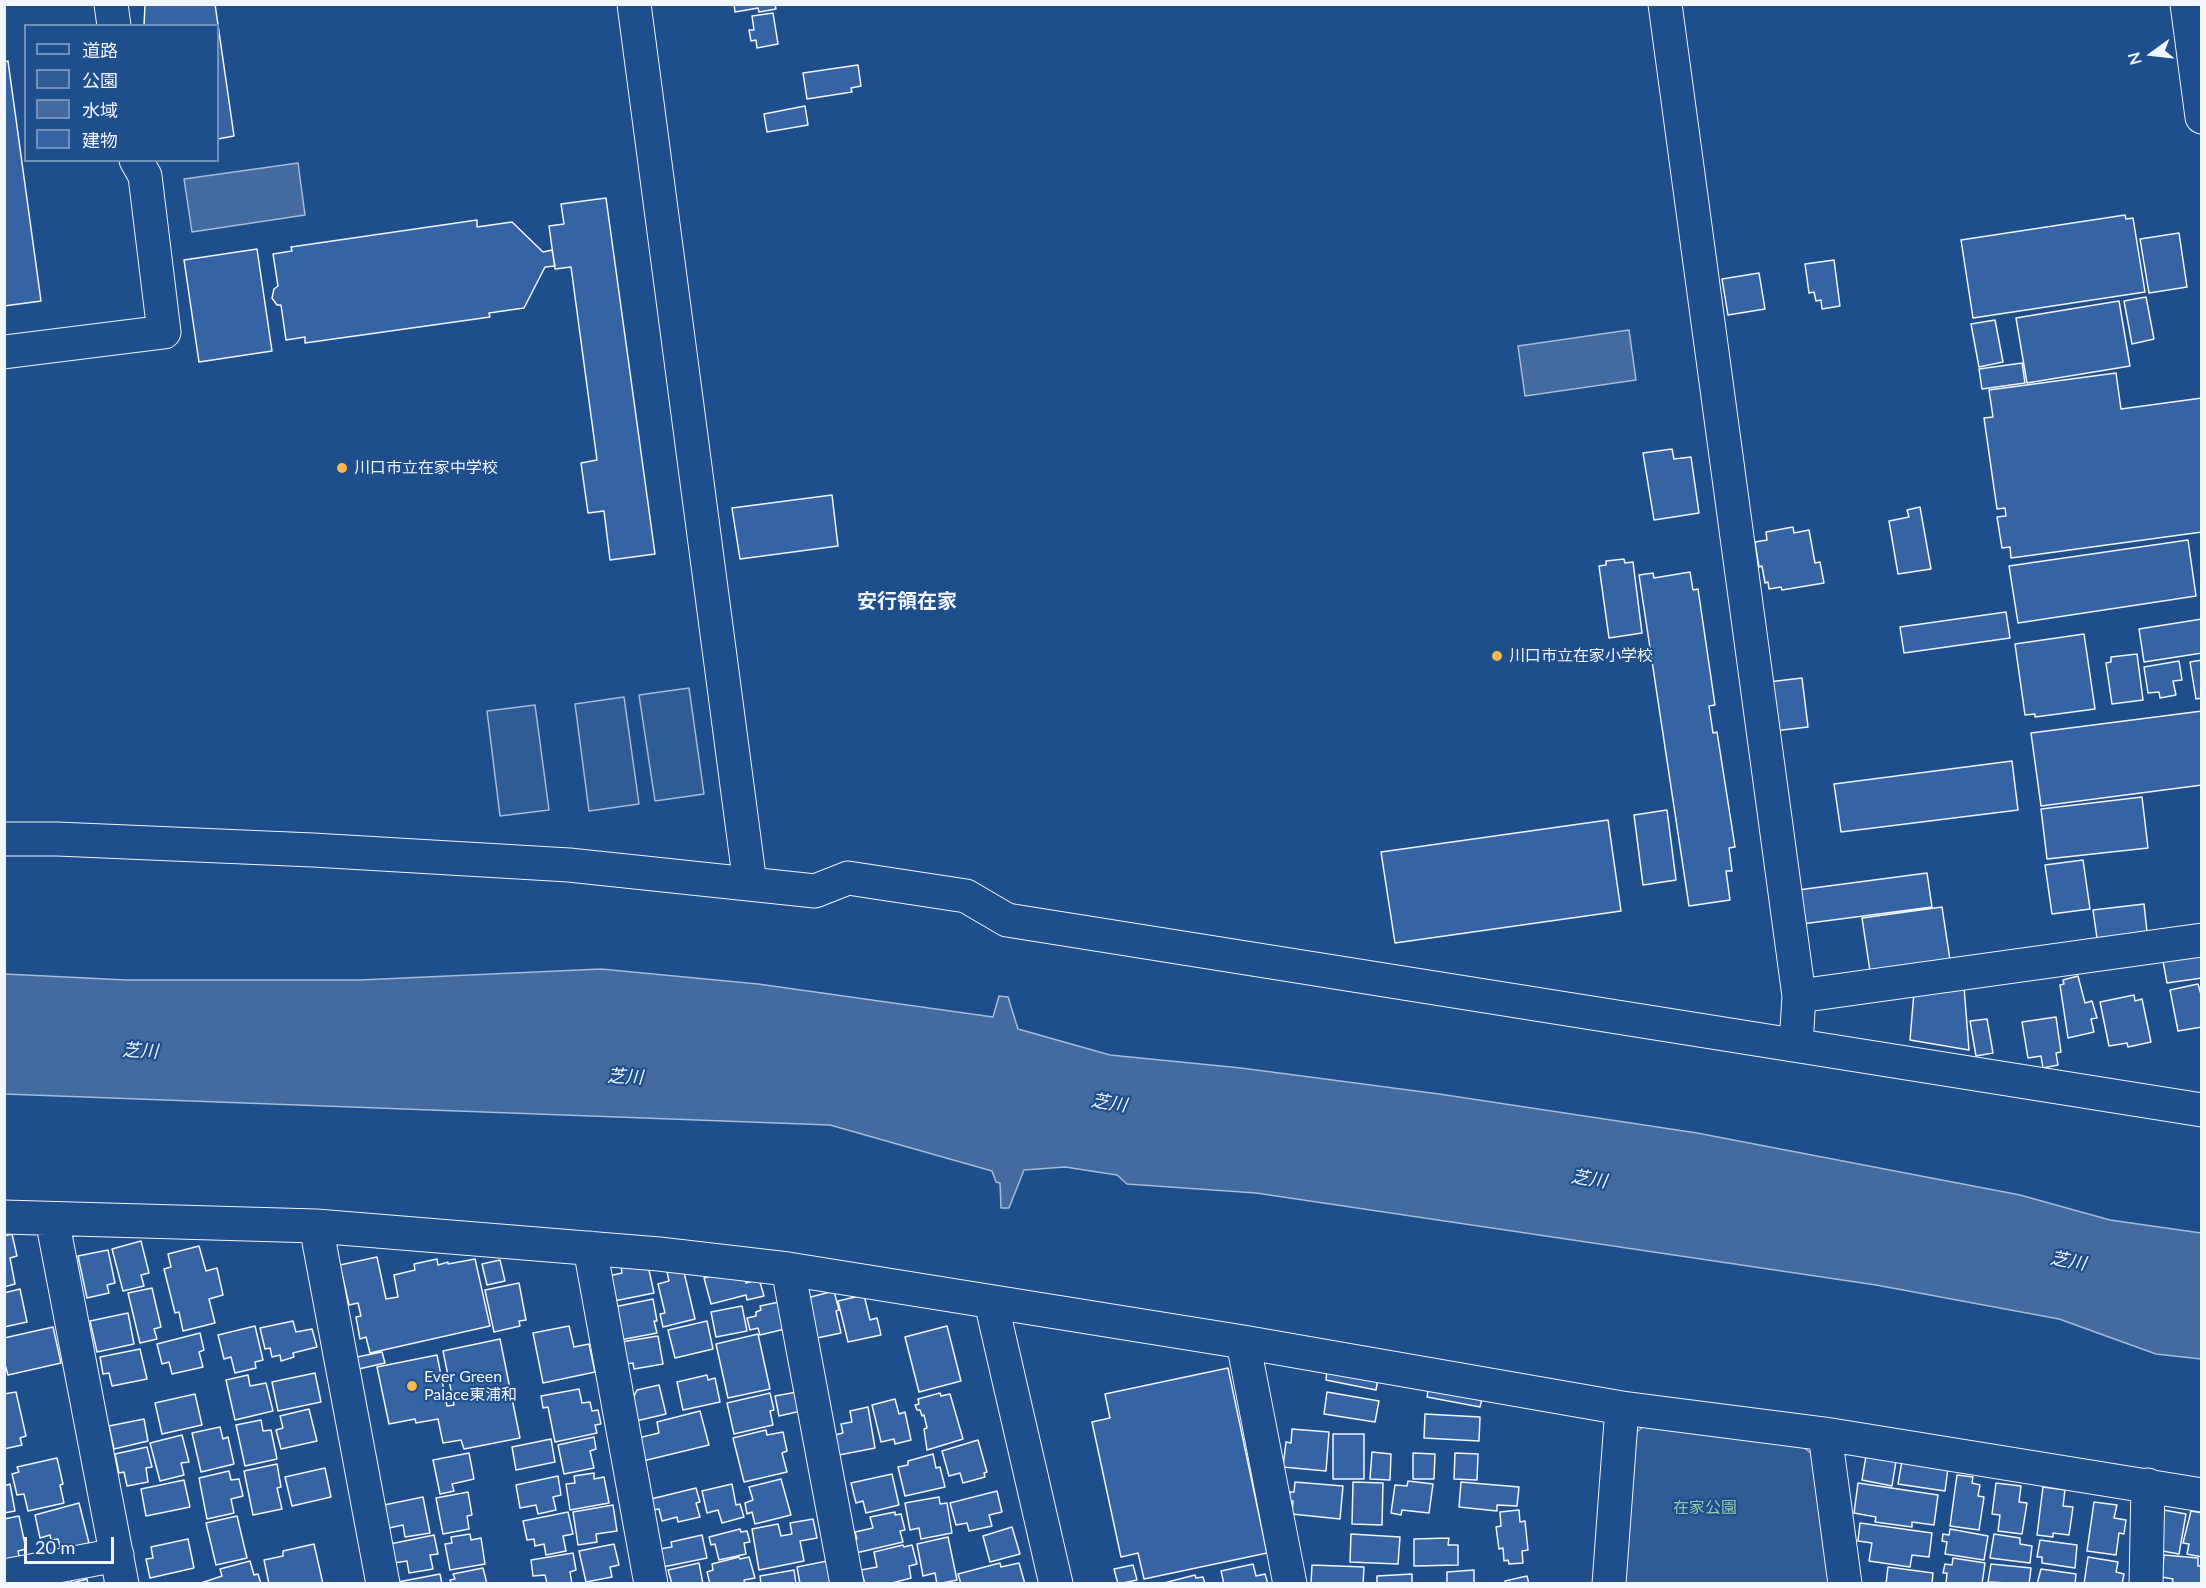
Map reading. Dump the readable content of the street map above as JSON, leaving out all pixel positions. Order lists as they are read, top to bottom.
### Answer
{
  "districts": ["安行領在家"],
  "water": ["芝川"],
  "parks": ["在家公園"],
  "places": ["川口市立在家中学校", "川口市立在家小学校", "Ever Green Palace東浦和"],
  "legend": [
    "道路",
    "公園",
    "水域",
    "建物"
  ],
  "scale_bar": "20 m",
  "north": "left"
}
